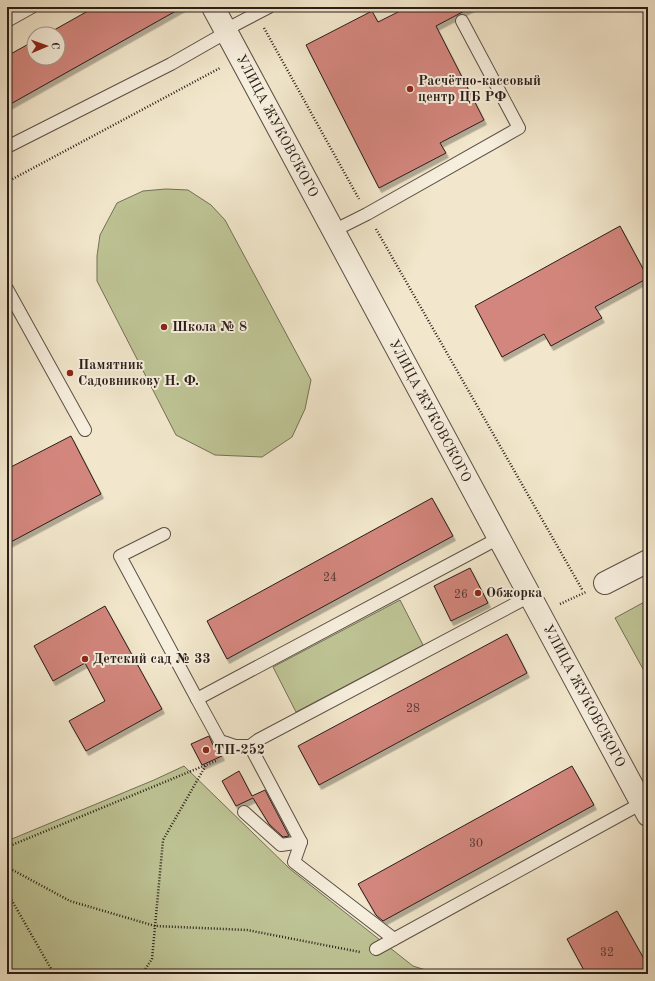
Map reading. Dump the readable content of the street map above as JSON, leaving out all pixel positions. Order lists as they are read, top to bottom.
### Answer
{
  "streets": {
    "street": ["УЛИЦА ЖУКОВСКОГО"]
  },
  "places": [
    "Расчётно-кассовый центр ЦБ РФ",
    "Школа № 8",
    "Памятник Садовникову Н. Ф.",
    "Обжорка",
    "Детский сад № 33",
    "ТП-252"
  ],
  "house_numbers": [
    "24",
    "26",
    "28",
    "30",
    "32"
  ],
  "north": "right"
}
